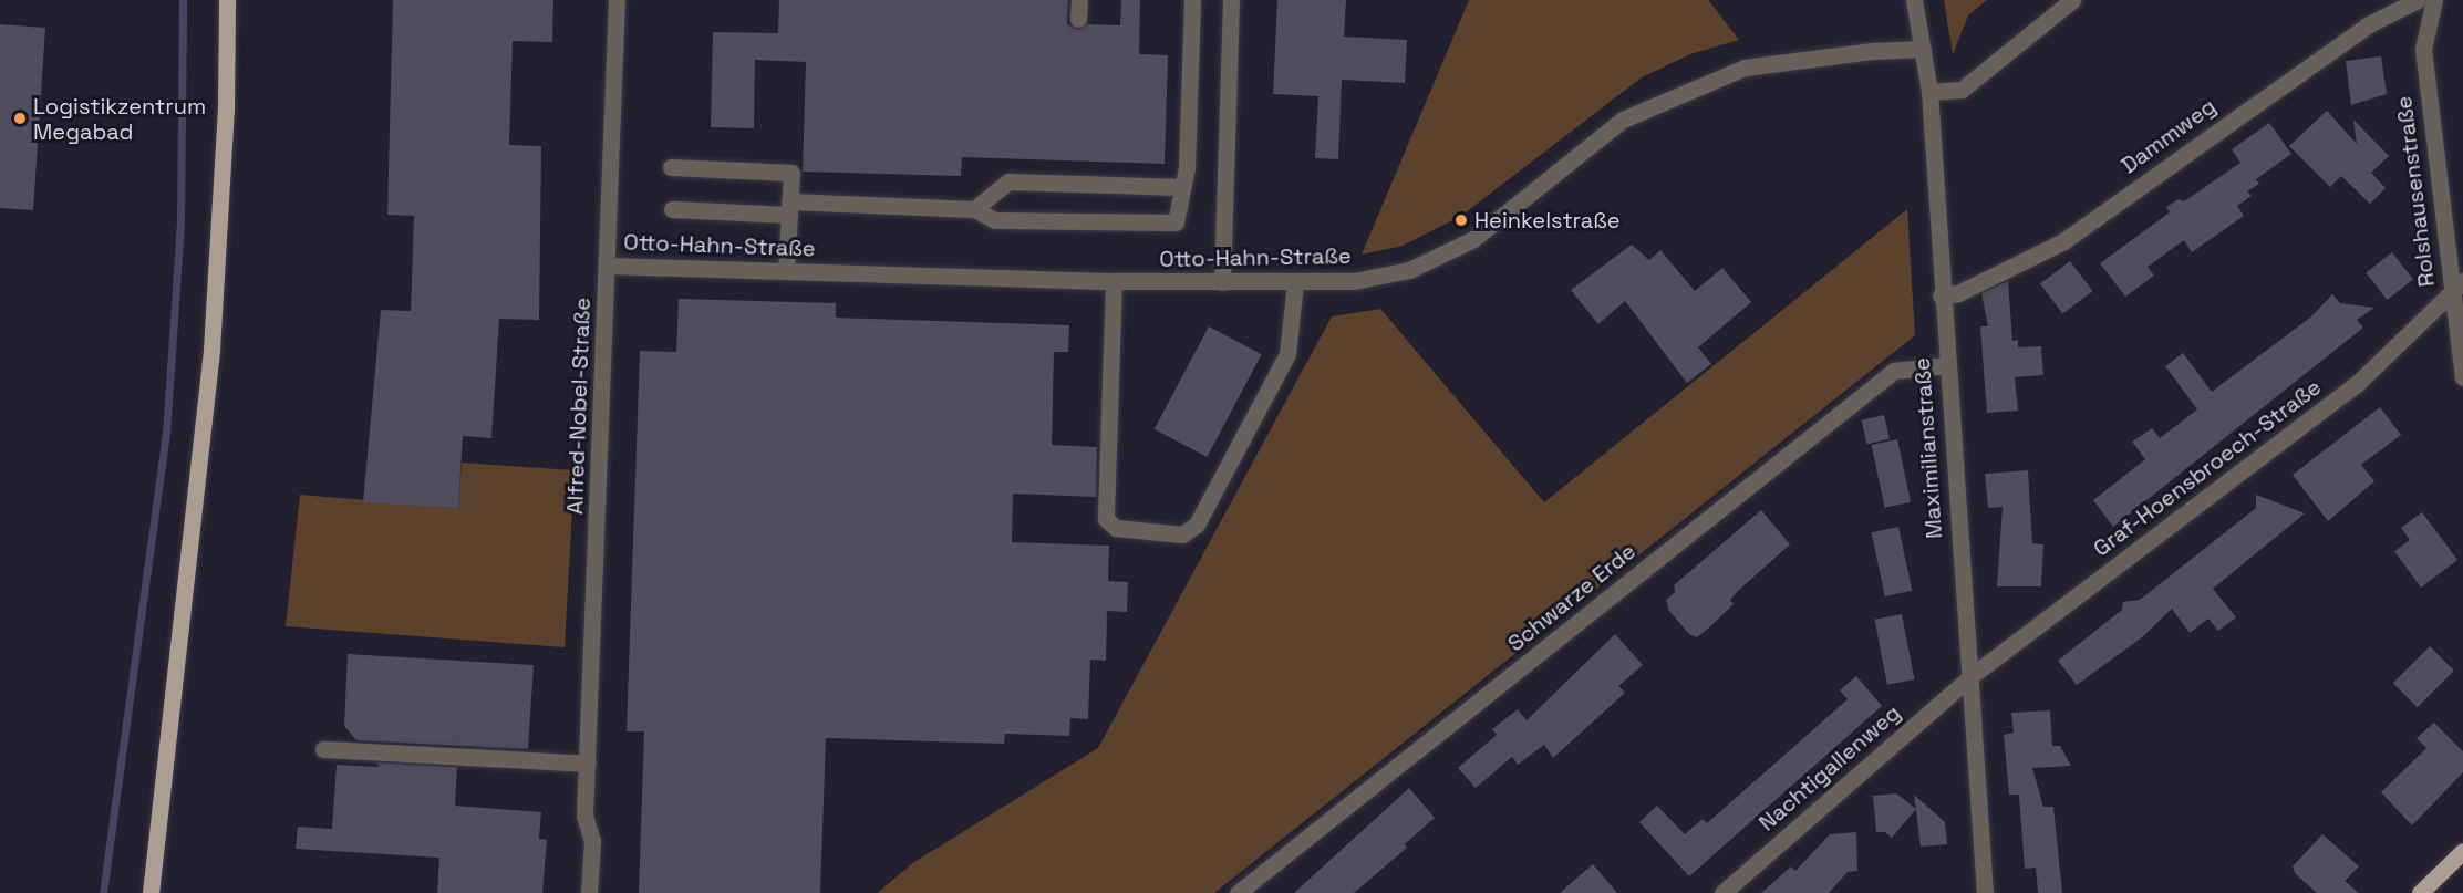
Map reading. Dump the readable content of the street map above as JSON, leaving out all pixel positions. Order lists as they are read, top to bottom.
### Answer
{
  "streets": {
    "street": [
      "Dammweg",
      "Rolshausenstraße",
      "Otto-Hahn-Straße",
      "Alfred-Nobel-Straße",
      "Maximilianstraße",
      "Graf-Hoensbroech-Straße",
      "Schwarze Erde",
      "Nachtigallenweg"
    ]
  },
  "crossings": [
    ["Dammweg", "Maximilianstraße"],
    ["Rolshausenstraße", "Graf-Hoensbroech-Straße"],
    ["Otto-Hahn-Straße", "Alfred-Nobel-Straße"],
    ["Otto-Hahn-Straße", "Maximilianstraße"],
    ["Maximilianstraße", "Graf-Hoensbroech-Straße"],
    ["Maximilianstraße", "Schwarze Erde"],
    ["Maximilianstraße", "Nachtigallenweg"],
    ["Graf-Hoensbroech-Straße", "Nachtigallenweg"]
  ],
  "places": ["Logistikzentrum Megabad", "Heinkelstraße"]
}
